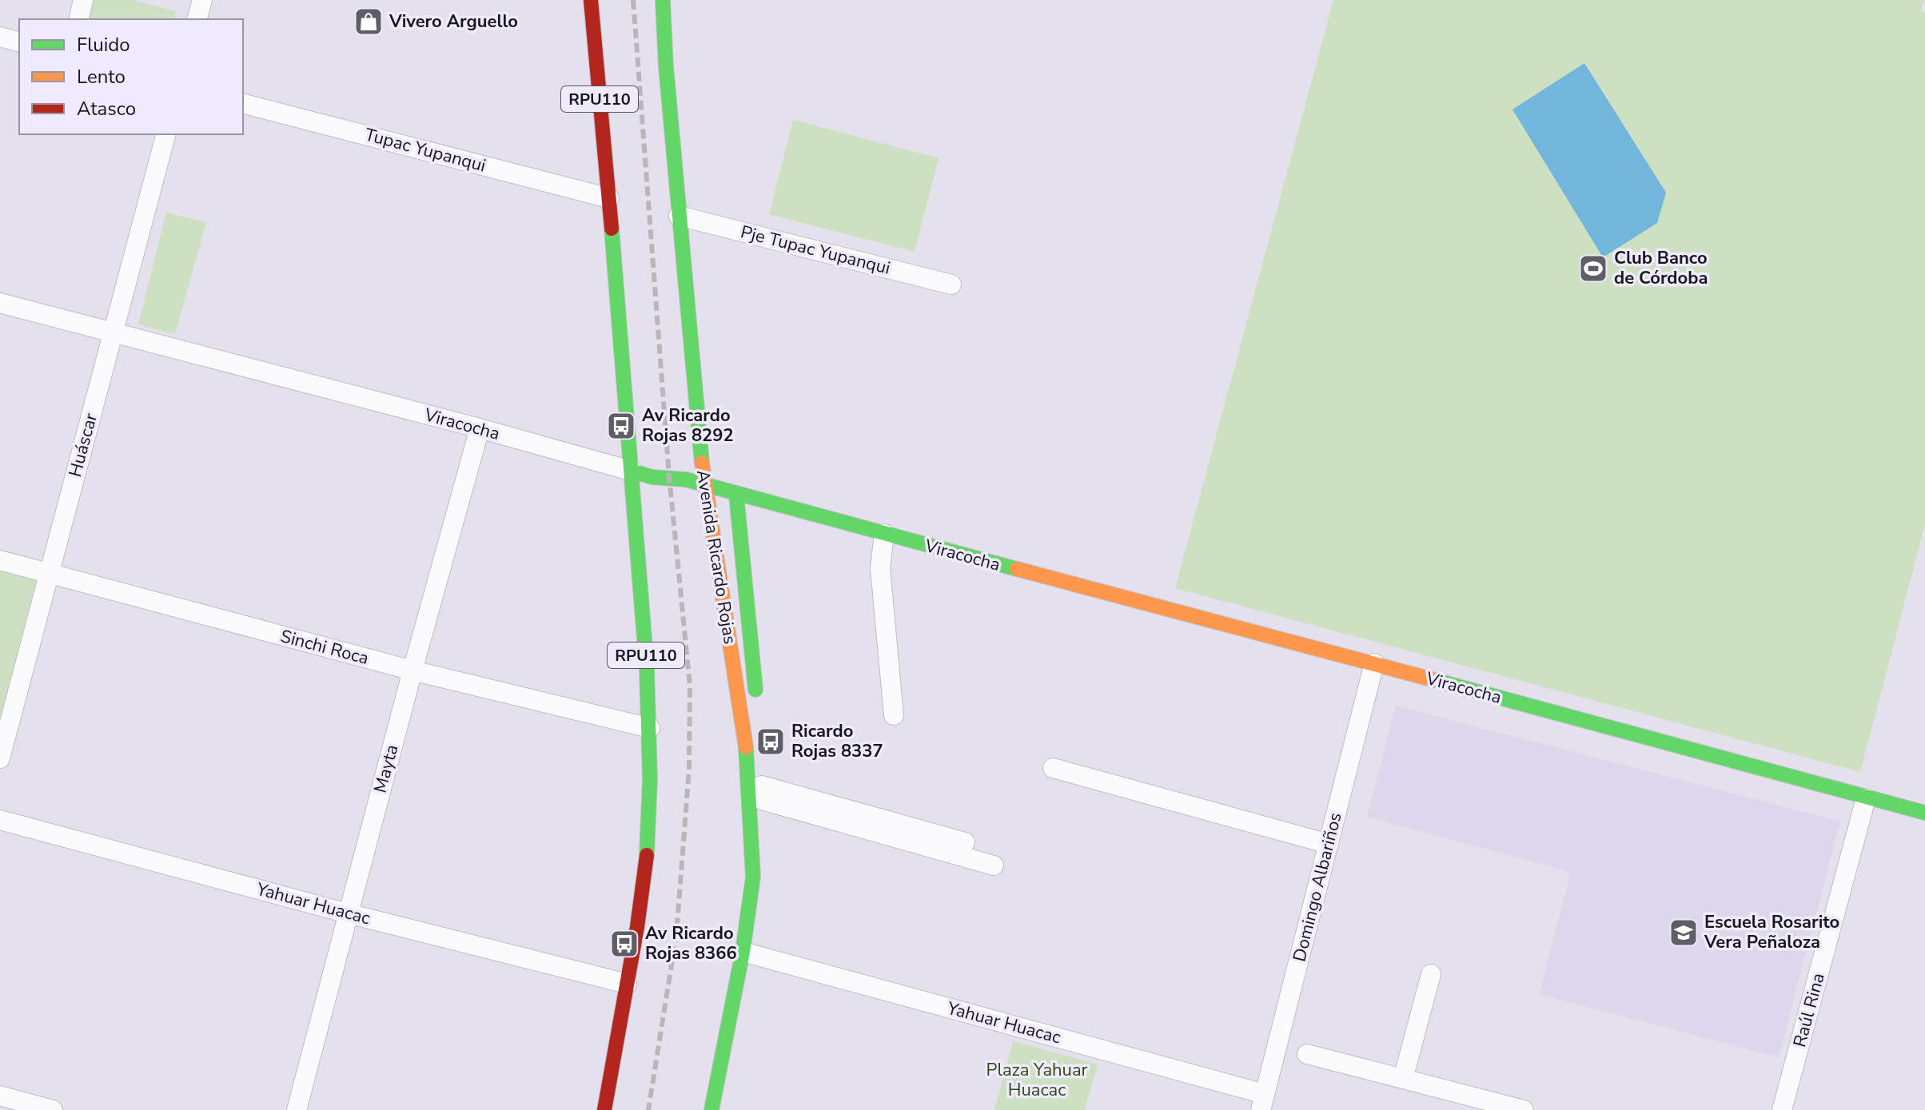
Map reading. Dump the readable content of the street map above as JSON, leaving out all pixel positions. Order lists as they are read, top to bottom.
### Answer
{
  "streets": {
    "main road": ["RPU110", "Viracocha", "Avenida Ricardo Rojas"],
    "street": [
      "Tupac Yupanqui",
      "Pje Tupac Yupanqui",
      "Huáscar",
      "Sinchi Roca",
      "Mayta",
      "Domingo Albariños",
      "Yahuar Huacac",
      "Raúl Rina"
    ]
  },
  "crossings": [
    ["RPU110", "Tupac Yupanqui"],
    ["RPU110", "Viracocha"],
    ["RPU110", "Sinchi Roca"],
    ["RPU110", "Yahuar Huacac"],
    ["Pje Tupac Yupanqui", "Avenida Ricardo Rojas"],
    ["Viracocha", "Huáscar"],
    ["Viracocha", "Avenida Ricardo Rojas"],
    ["Viracocha", "Mayta"],
    ["Viracocha", "Domingo Albariños"],
    ["Viracocha", "Raúl Rina"],
    ["Huáscar", "Sinchi Roca"],
    ["Avenida Ricardo Rojas", "Yahuar Huacac"],
    ["Sinchi Roca", "Mayta"],
    ["Mayta", "Yahuar Huacac"],
    ["Domingo Albariños", "Yahuar Huacac"]
  ],
  "parks": ["Plaza Yahuar Huacac"],
  "places": {
    "shop": ["Vivero Arguello"],
    "sports": ["Club Banco de Córdoba"],
    "bus stop": ["Av Ricardo Rojas 8292", "Ricardo Rojas 8337", "Av Ricardo Rojas 8366"],
    "school or university": ["Escuela Rosarito Vera Peñaloza"]
  },
  "legend": ["Fluido", "Lento", "Atasco"]
}
